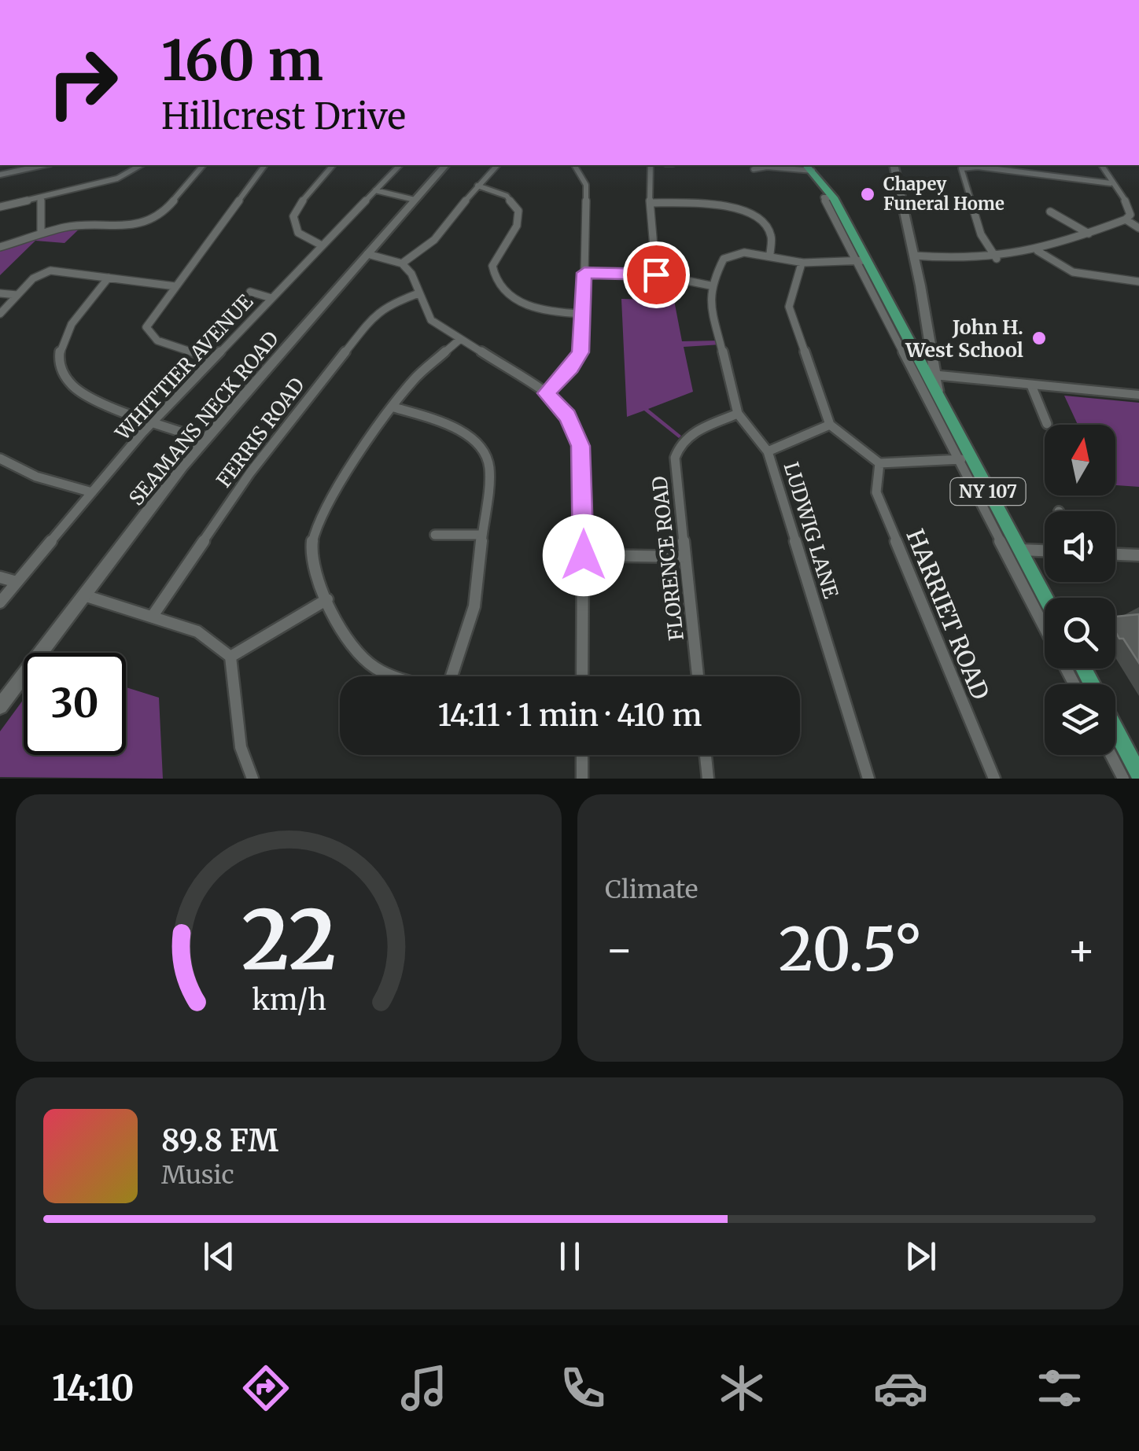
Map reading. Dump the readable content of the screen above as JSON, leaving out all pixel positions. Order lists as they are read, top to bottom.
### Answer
{
  "streets": {
    "main road": ["SEAMANS NECK ROAD", "NY 107"],
    "street": [
      "WHITTIER AVENUE",
      "FERRIS ROAD",
      "LUDWIG LANE",
      "FLORENCE ROAD",
      "HARRIET ROAD"
    ]
  },
  "crossings": [
    ["LUDWIG LANE", "FLORENCE ROAD"]
  ],
  "places": ["Chapey Funeral Home", "John H. West School"],
  "north": "top",
  "page": {
    "turn": ["160 m", "Hillcrest Drive"],
    "limit": "30",
    "trip": "14:11 · 1 min · 410 m",
    "tile": "Climate",
    "heat": ["−", "20.5°", "+"],
    "song": ["89.8 FM", "Music"],
    "tabs": "14:10",
    "gauge": ["22", "km/h"]
  }
}
